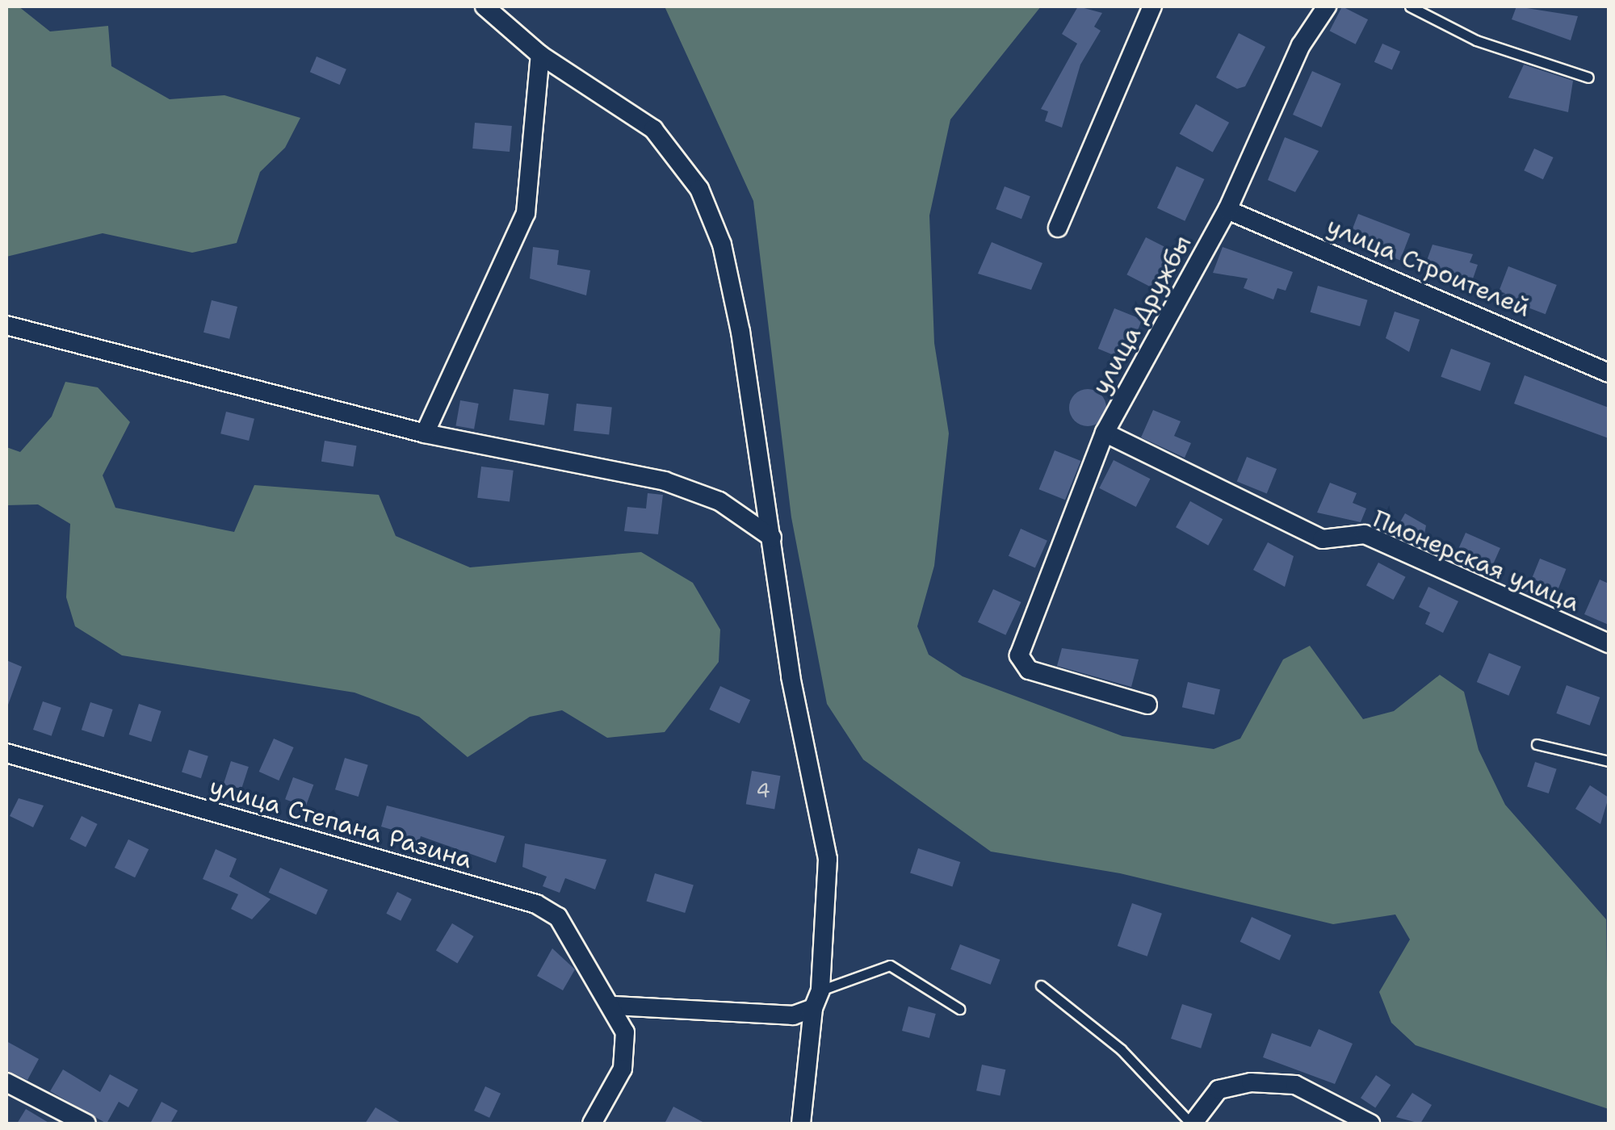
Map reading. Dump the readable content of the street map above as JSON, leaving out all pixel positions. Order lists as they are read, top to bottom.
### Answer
{
  "streets": {
    "street": [
      "улица Строителей",
      "улица Дружбы",
      "Пионерская улица",
      "улица Степана Разина"
    ]
  },
  "crossings": [
    ["улица Строителей", "улица Дружбы"],
    ["улица Дружбы", "Пионерская улица"]
  ],
  "house_numbers": ["4"]
}
